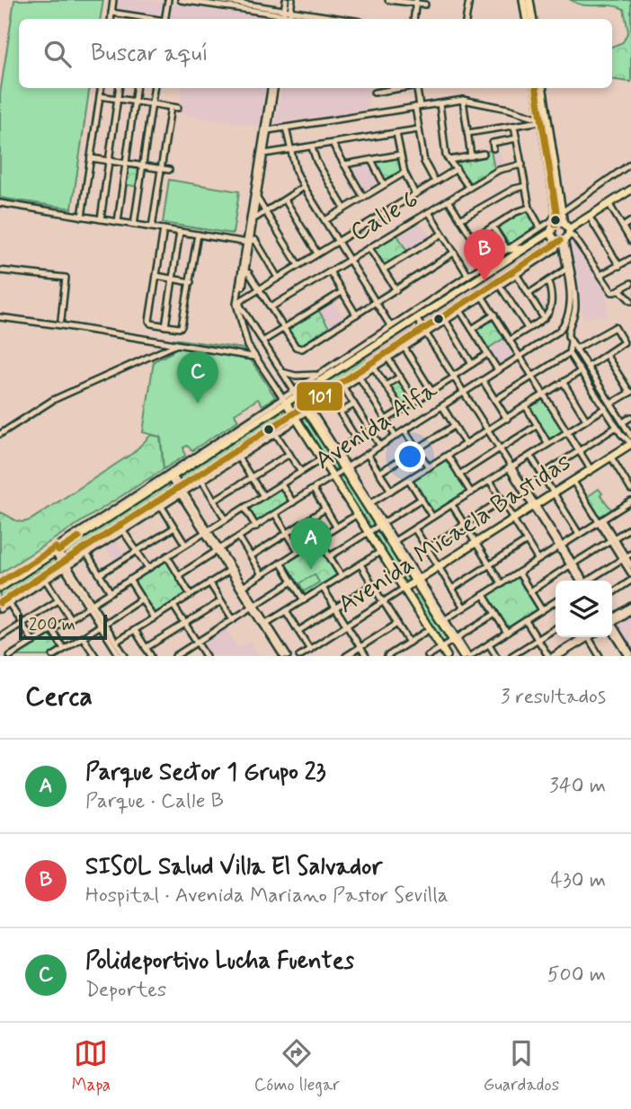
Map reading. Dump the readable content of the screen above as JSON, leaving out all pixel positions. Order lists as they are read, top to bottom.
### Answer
{
  "streets": {
    "main road": ["Avenida Micaela Bastidas"],
    "street": ["Calle 6", "Avenida Alfa"]
  },
  "lines": ["transit line 101"],
  "scale_bar": "200 m",
  "page": {
    "search": "Buscar aquí",
    "pins": ["B", "C", "A"],
    "scale": "200 m",
    "heading": ["Cerca", "3 resultados"],
    "list": [
      {
        "mark": "A",
        "name": "Parque Sector 1 Grupo 23",
        "note": "Parque · Calle B",
        "value": "340 m"
      },
      {
        "mark": "B",
        "name": "SISOL Salud Villa El Salvador",
        "note": "Hospital · Avenida Mariano Pastor Sevilla",
        "value": "430 m"
      },
      {
        "mark": "C",
        "name": "Polideportivo Lucha Fuentes",
        "note": "Deportes",
        "value": "500 m"
      }
    ],
    "nav": ["Mapa", "Cómo llegar", "Guardados"]
  }
}
